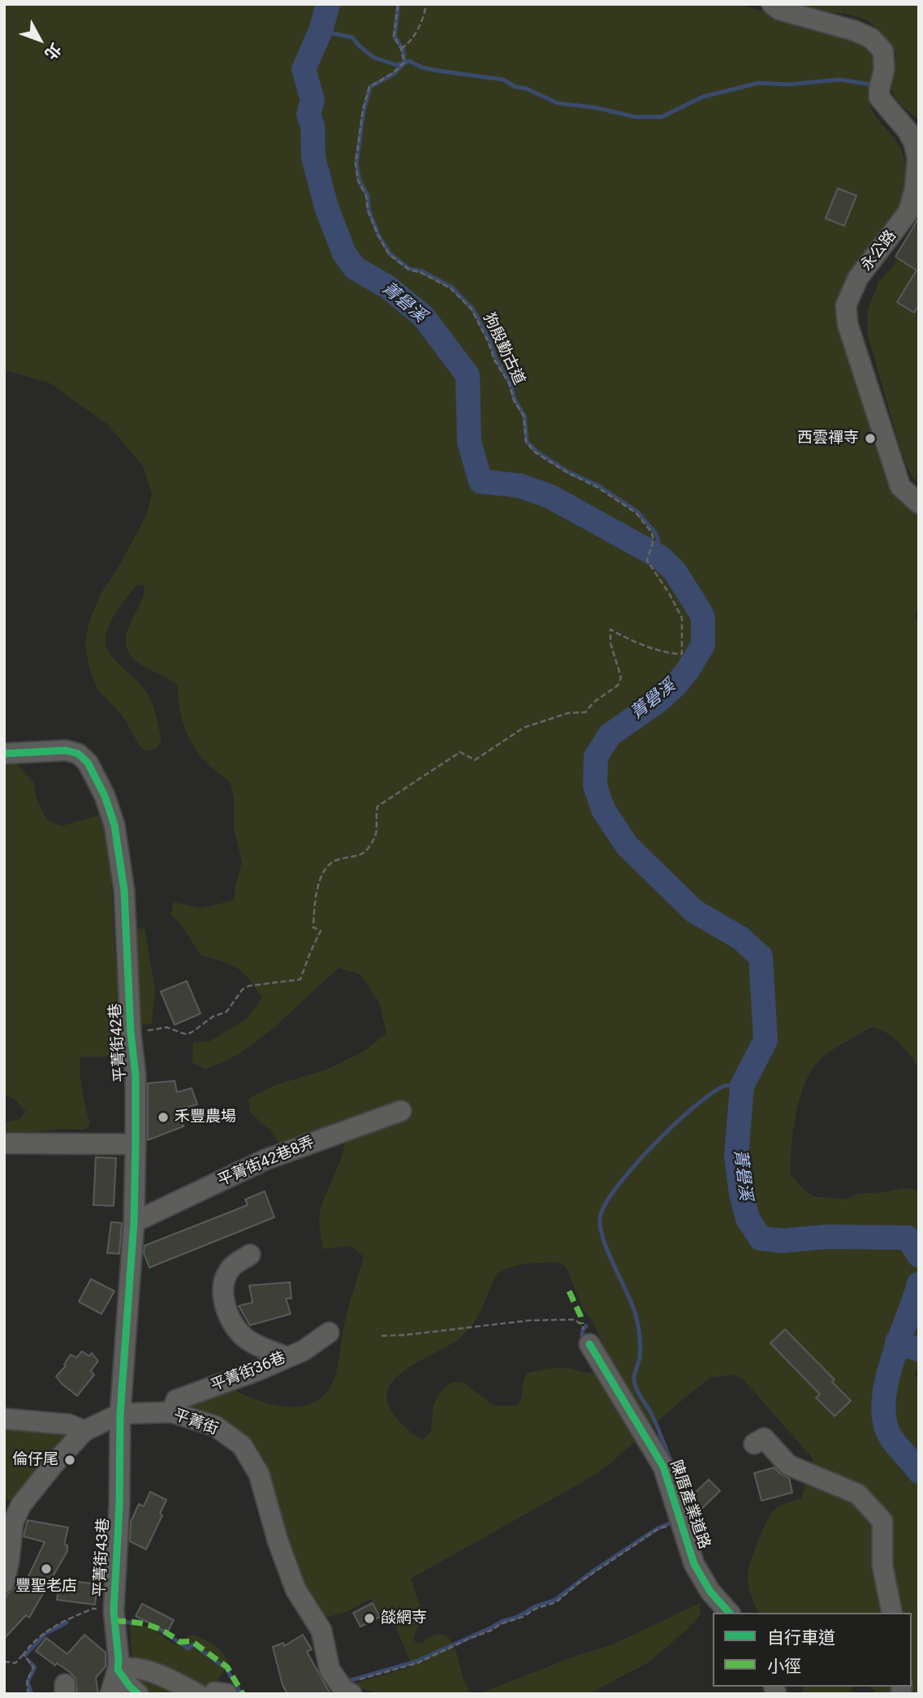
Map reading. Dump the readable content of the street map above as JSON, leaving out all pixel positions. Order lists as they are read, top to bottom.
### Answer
{
  "streets": {
    "street": [
      "永公路",
      "平菁街42巷",
      "平菁街42巷8弄",
      "平菁街36巷",
      "平菁街",
      "陳厝產業道路",
      "平菁街43巷"
    ],
    "path": ["狗殷勤古道"]
  },
  "crossings": [
    ["狗殷勤古道", "平菁街42巷"],
    ["平菁街42巷", "平菁街42巷8弄"],
    ["平菁街42巷", "平菁街"],
    ["平菁街42巷", "平菁街43巷"],
    ["平菁街36巷", "平菁街"],
    ["平菁街", "平菁街43巷"]
  ],
  "water": ["菁礐溪"],
  "places": [
    "西雲禪寺",
    "禾豐農場",
    "倫仔尾",
    "豐聖老店",
    "燄網寺"
  ],
  "legend": ["自行車道", "小徑"],
  "north": "bottom right"
}
